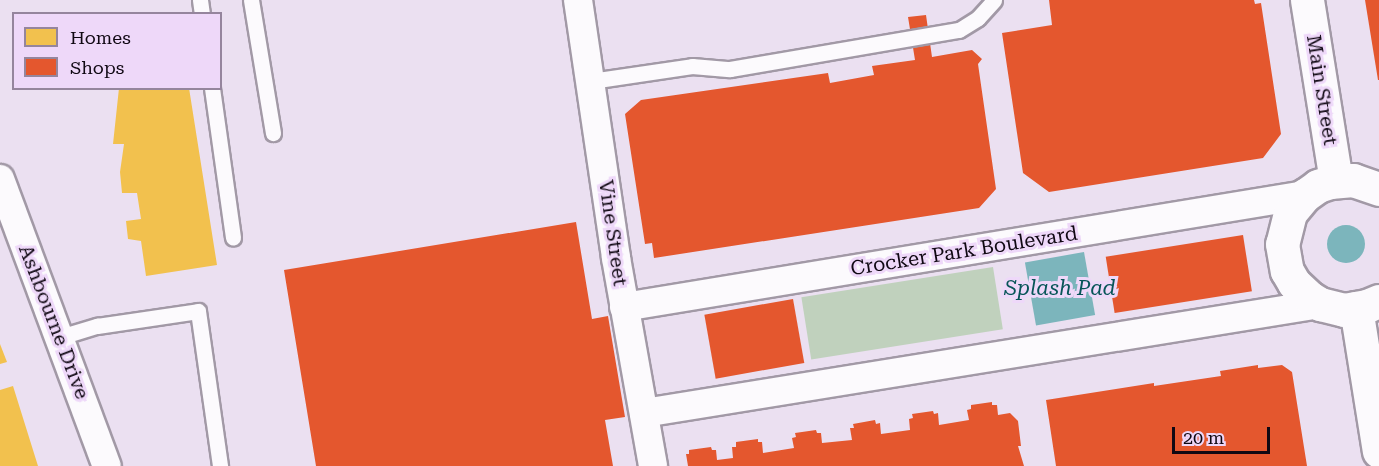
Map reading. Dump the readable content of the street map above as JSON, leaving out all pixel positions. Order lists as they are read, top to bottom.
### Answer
{
  "streets": {
    "street": [
      "Main Street",
      "Vine Street",
      "Crocker Park Boulevard",
      "Ashbourne Drive"
    ]
  },
  "crossings": [
    ["Main Street", "Crocker Park Boulevard"],
    ["Vine Street", "Crocker Park Boulevard"]
  ],
  "water": ["Splash Pad"],
  "legend": ["Homes", "Shops"],
  "scale_bar": "20 m"
}
